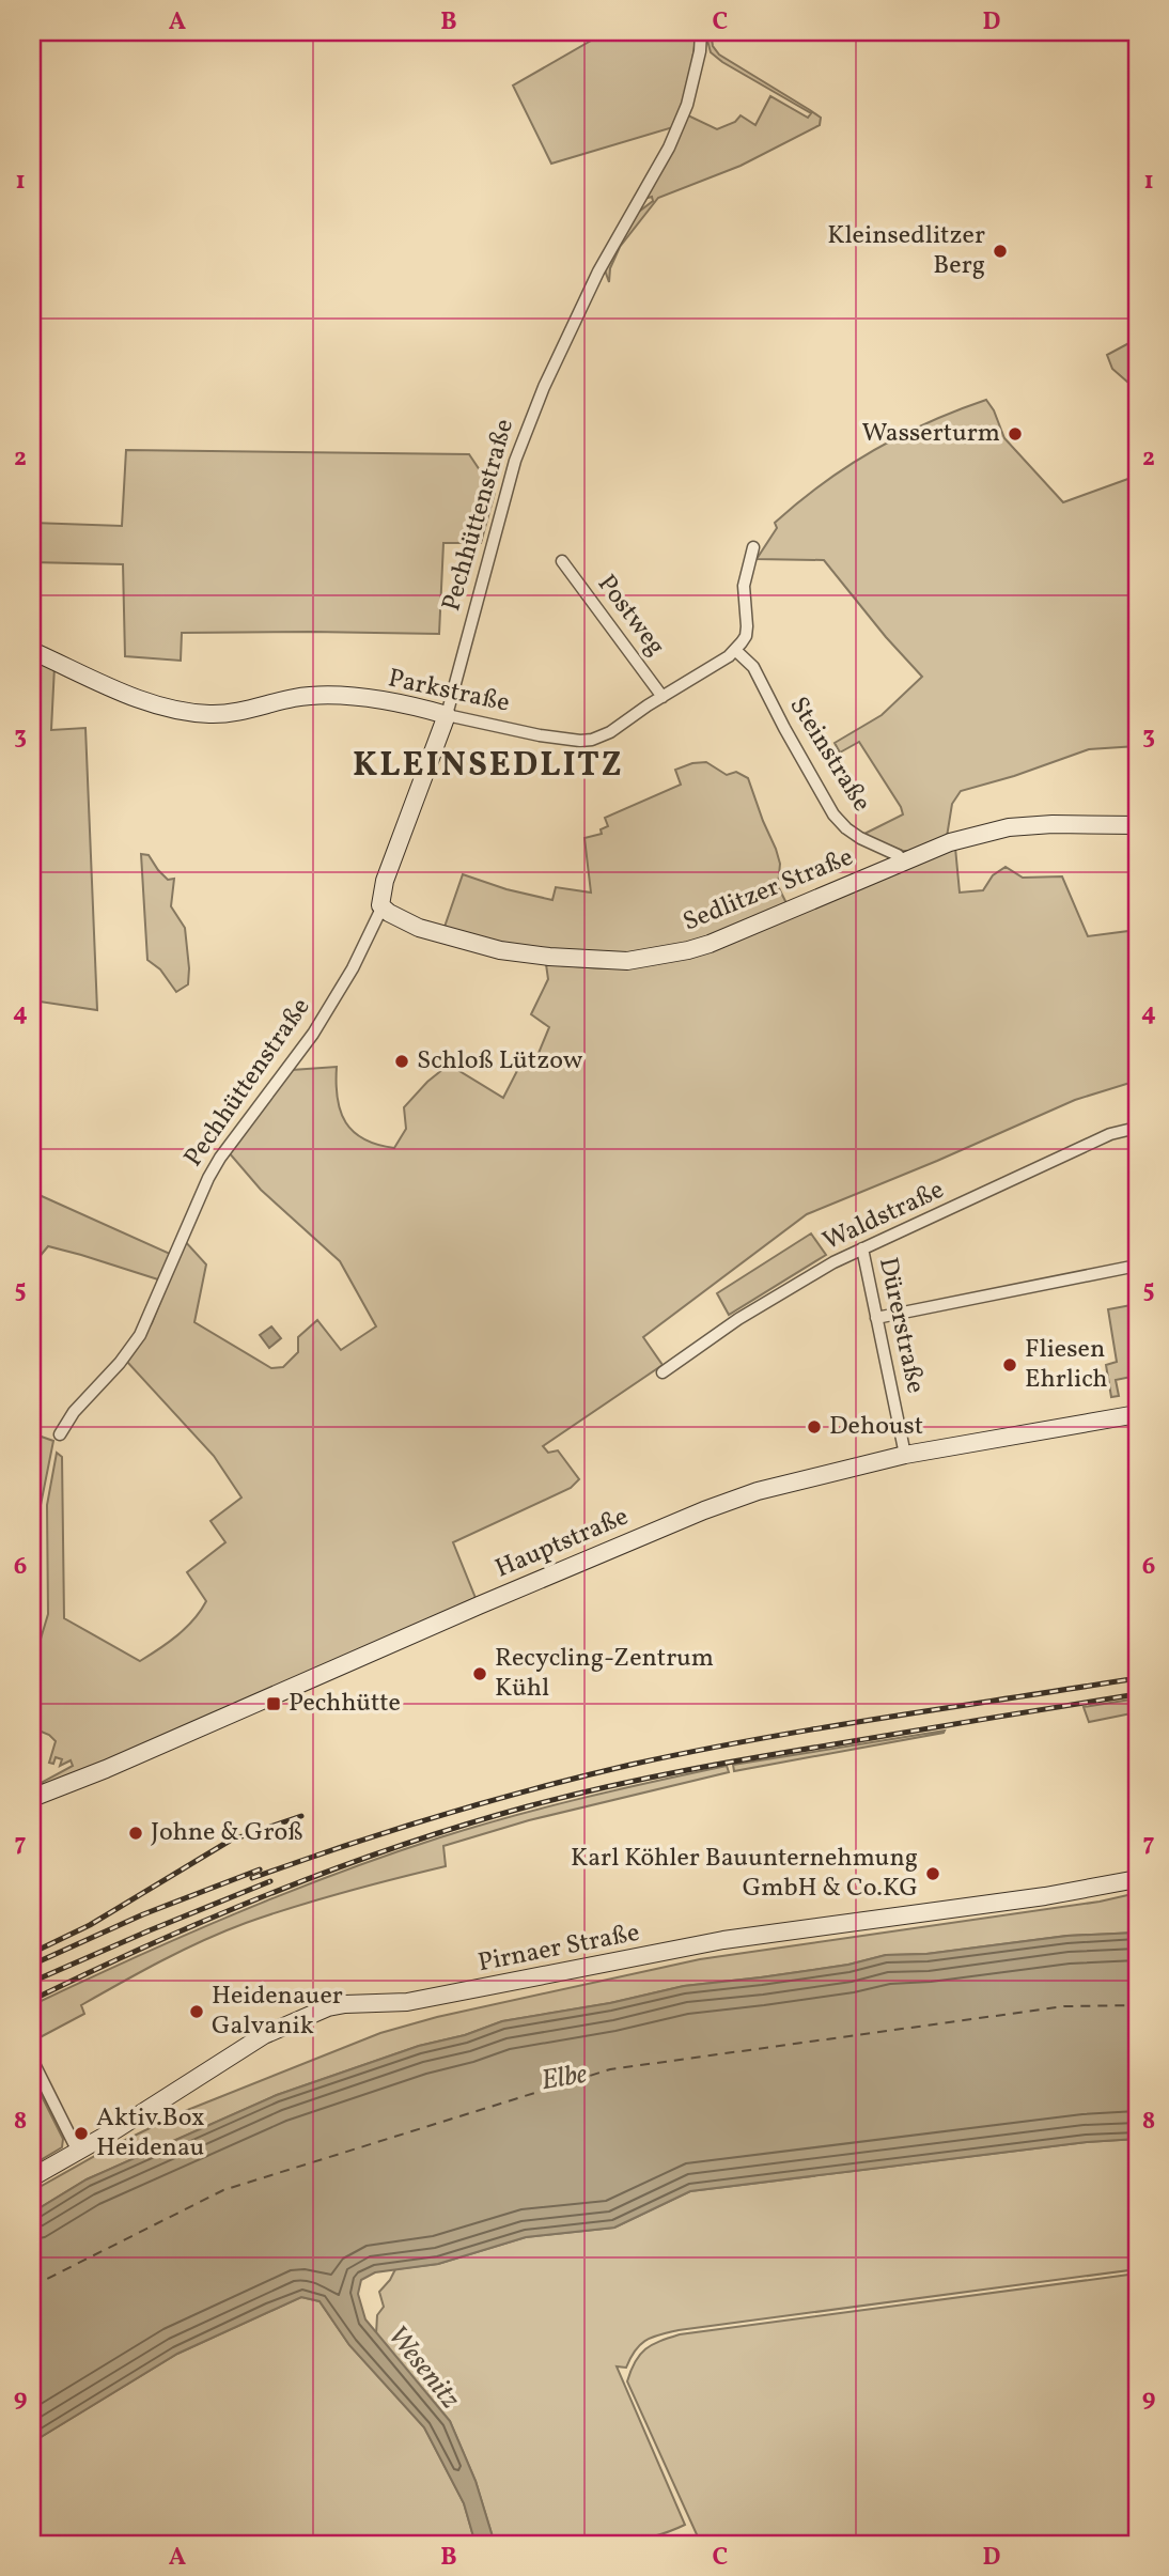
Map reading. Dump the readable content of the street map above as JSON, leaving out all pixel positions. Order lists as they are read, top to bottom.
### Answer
{
  "streets": {
    "street": [
      "Pechhüttenstraße",
      "Postweg",
      "Parkstraße",
      "Steinstraße",
      "Sedlitzer Straße",
      "Waldstraße",
      "Dürerstraße",
      "Hauptstraße",
      "Pirnaer Straße"
    ]
  },
  "crossings": [
    ["Pechhüttenstraße", "Parkstraße"],
    ["Pechhüttenstraße", "Sedlitzer Straße"],
    ["Postweg", "Parkstraße"],
    ["Parkstraße", "Steinstraße"],
    ["Steinstraße", "Sedlitzer Straße"],
    ["Waldstraße", "Dürerstraße"],
    ["Dürerstraße", "Hauptstraße"]
  ],
  "districts": ["KLEINSEDLITZ"],
  "water": ["Elbe", "Wesenitz"],
  "places": {
    "other": [
      "Kleinsedlitzer Berg",
      "Wasserturm",
      "Schloß Lützow",
      "Fliesen Ehrlich",
      "Dehoust",
      "Recycling-Zentrum Kühl",
      "Johne & Groß",
      "Karl Köhler Bauunternehmung GmbH & Co.KG",
      "Heidenauer Galvanik",
      "Aktiv.Box Heidenau"
    ],
    "transit": ["Pechhütte"]
  },
  "grid": {
    "columns": [
      "A",
      "B",
      "C",
      "D"
    ],
    "rows": [
      "1",
      "2",
      "3",
      "4",
      "5",
      "6",
      "7",
      "8",
      "9"
    ]
  }
}
